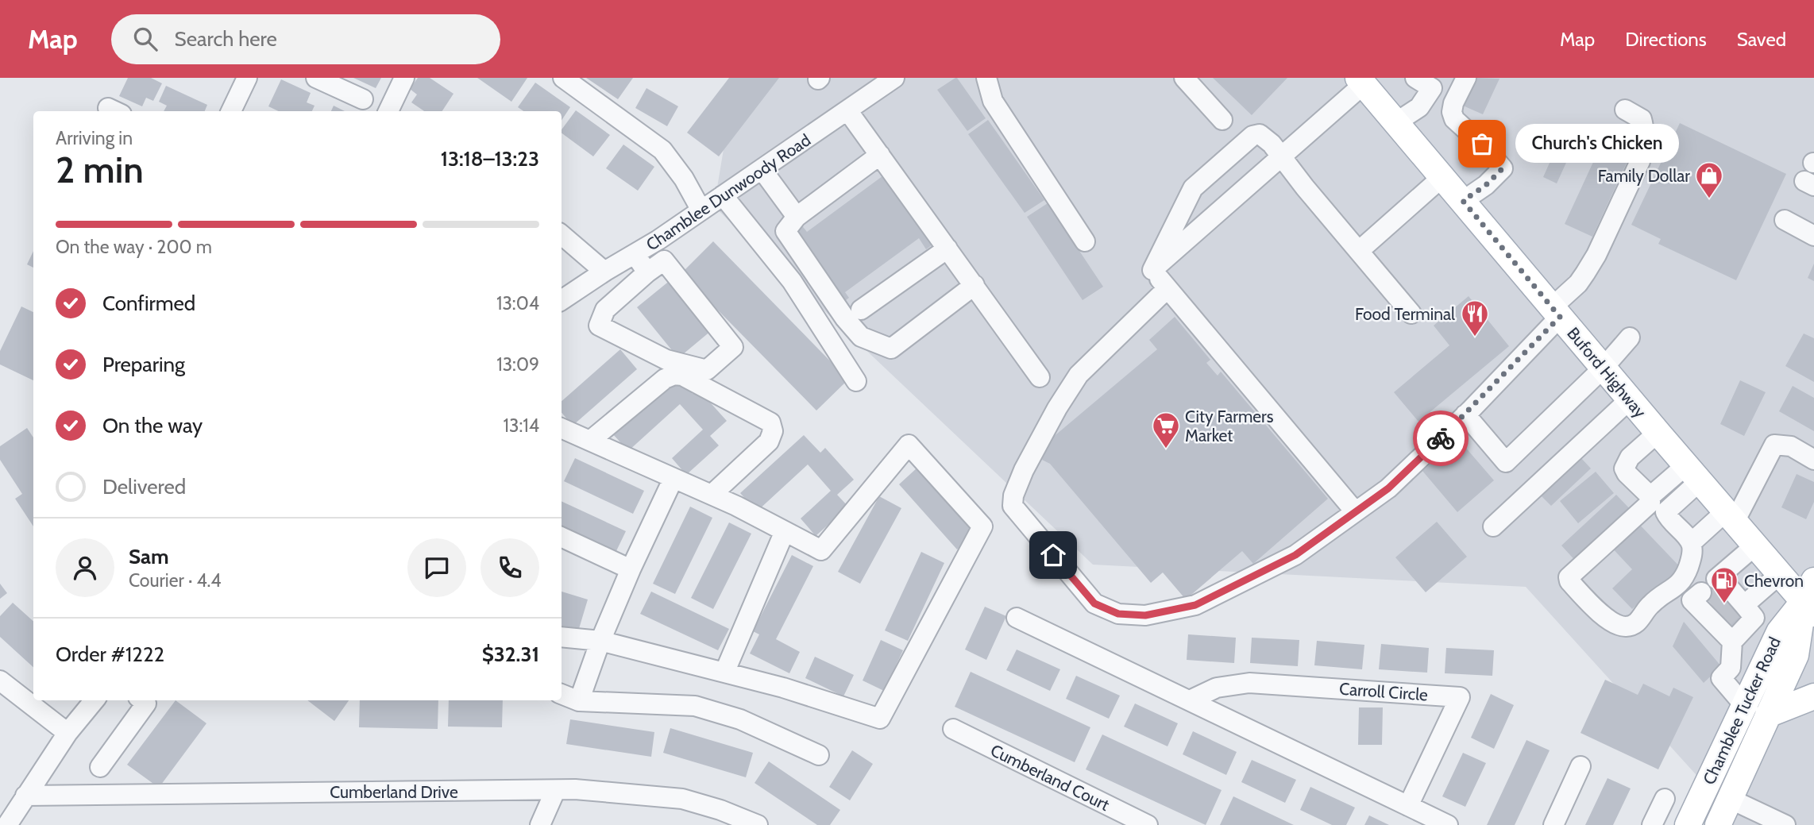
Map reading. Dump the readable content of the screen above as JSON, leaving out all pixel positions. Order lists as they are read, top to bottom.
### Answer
{
  "streets": {
    "main road": ["Buford Highway", "Chamblee Tucker Road"],
    "street": [
      "Chamblee Dunwoody Road",
      "Carroll Circle",
      "Cumberland Court",
      "Cumberland Drive"
    ]
  },
  "crossings": [
    ["Buford Highway", "Chamblee Tucker Road"]
  ],
  "places": {
    "other": ["Church's Chicken"],
    "shop": ["Family Dollar"],
    "restaurant": ["Food Terminal"],
    "supermarket": ["City Farmers Market"],
    "fuel station": ["Chevron"]
  },
  "page": {
    "header": "Map",
    "search": "Search here",
    "nav": ["Map", "Directions", "Saved"],
    "heading": ["2 min", "Arriving in", "13:18–13:23"],
    "panel": [
      "Sam",
      "Courier · 4.4",
      "Order #1222",
      "$32.31"
    ],
    "bubble": "Church's Chicken",
    "bar": "On the way · 200 m",
    "list": [
      ["Confirmed", "13:04"],
      ["Preparing", "13:09"],
      ["On the way", "13:14"],
      "Delivered"
    ]
  }
}
